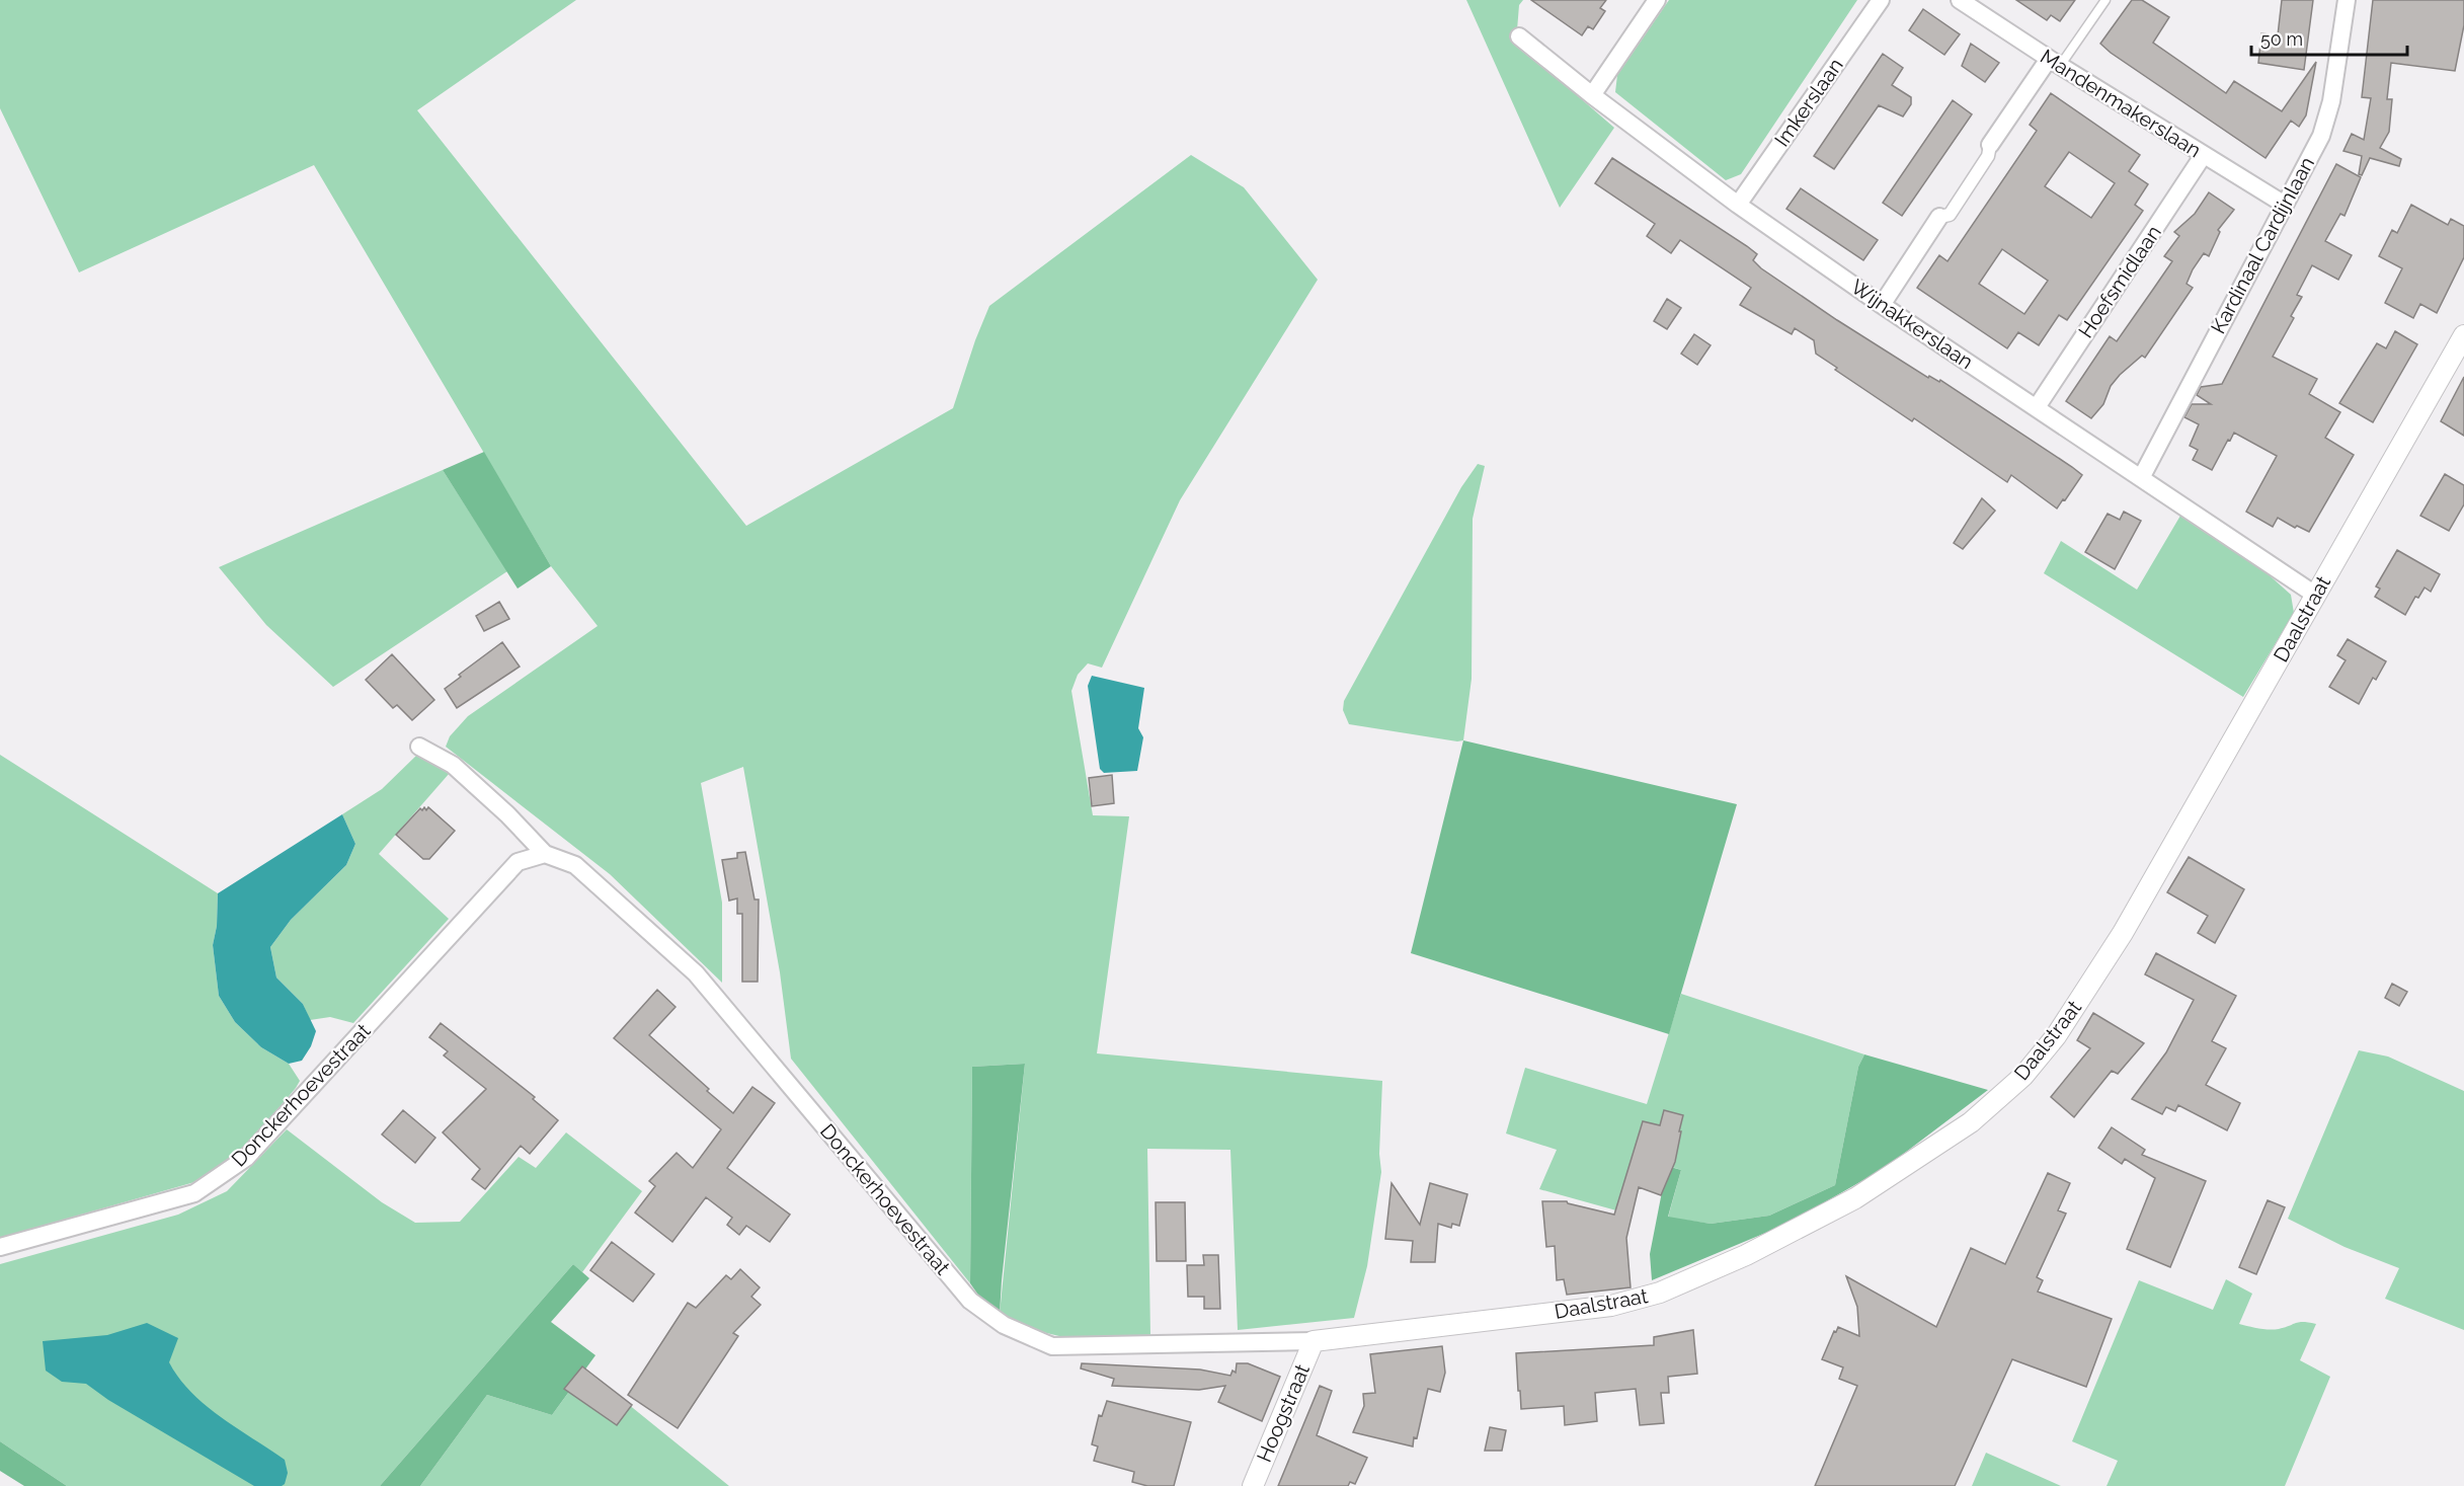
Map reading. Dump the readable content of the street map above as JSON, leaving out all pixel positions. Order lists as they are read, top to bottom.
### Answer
{
  "streets": {
    "street": [
      "Imkerslaan",
      "Mandenmakerslaan",
      "Kardinaal Cardijnlaan",
      "Hoefsmidlaan",
      "Wijnakkerslaan",
      "Daalstraat",
      "Donckerhoevestraat",
      "Hoogstraat"
    ]
  },
  "crossings": [
    ["Imkerslaan", "Wijnakkerslaan"],
    ["Mandenmakerslaan", "Kardinaal Cardijnlaan"],
    ["Mandenmakerslaan", "Hoefsmidlaan"],
    ["Kardinaal Cardijnlaan", "Wijnakkerslaan"],
    ["Hoefsmidlaan", "Wijnakkerslaan"],
    ["Wijnakkerslaan", "Daalstraat"],
    ["Daalstraat", "Donckerhoevestraat"],
    ["Daalstraat", "Hoogstraat"],
    ["Donckerhoevestraat", "Hoogstraat"]
  ],
  "scale_bar": "50 m"
}
